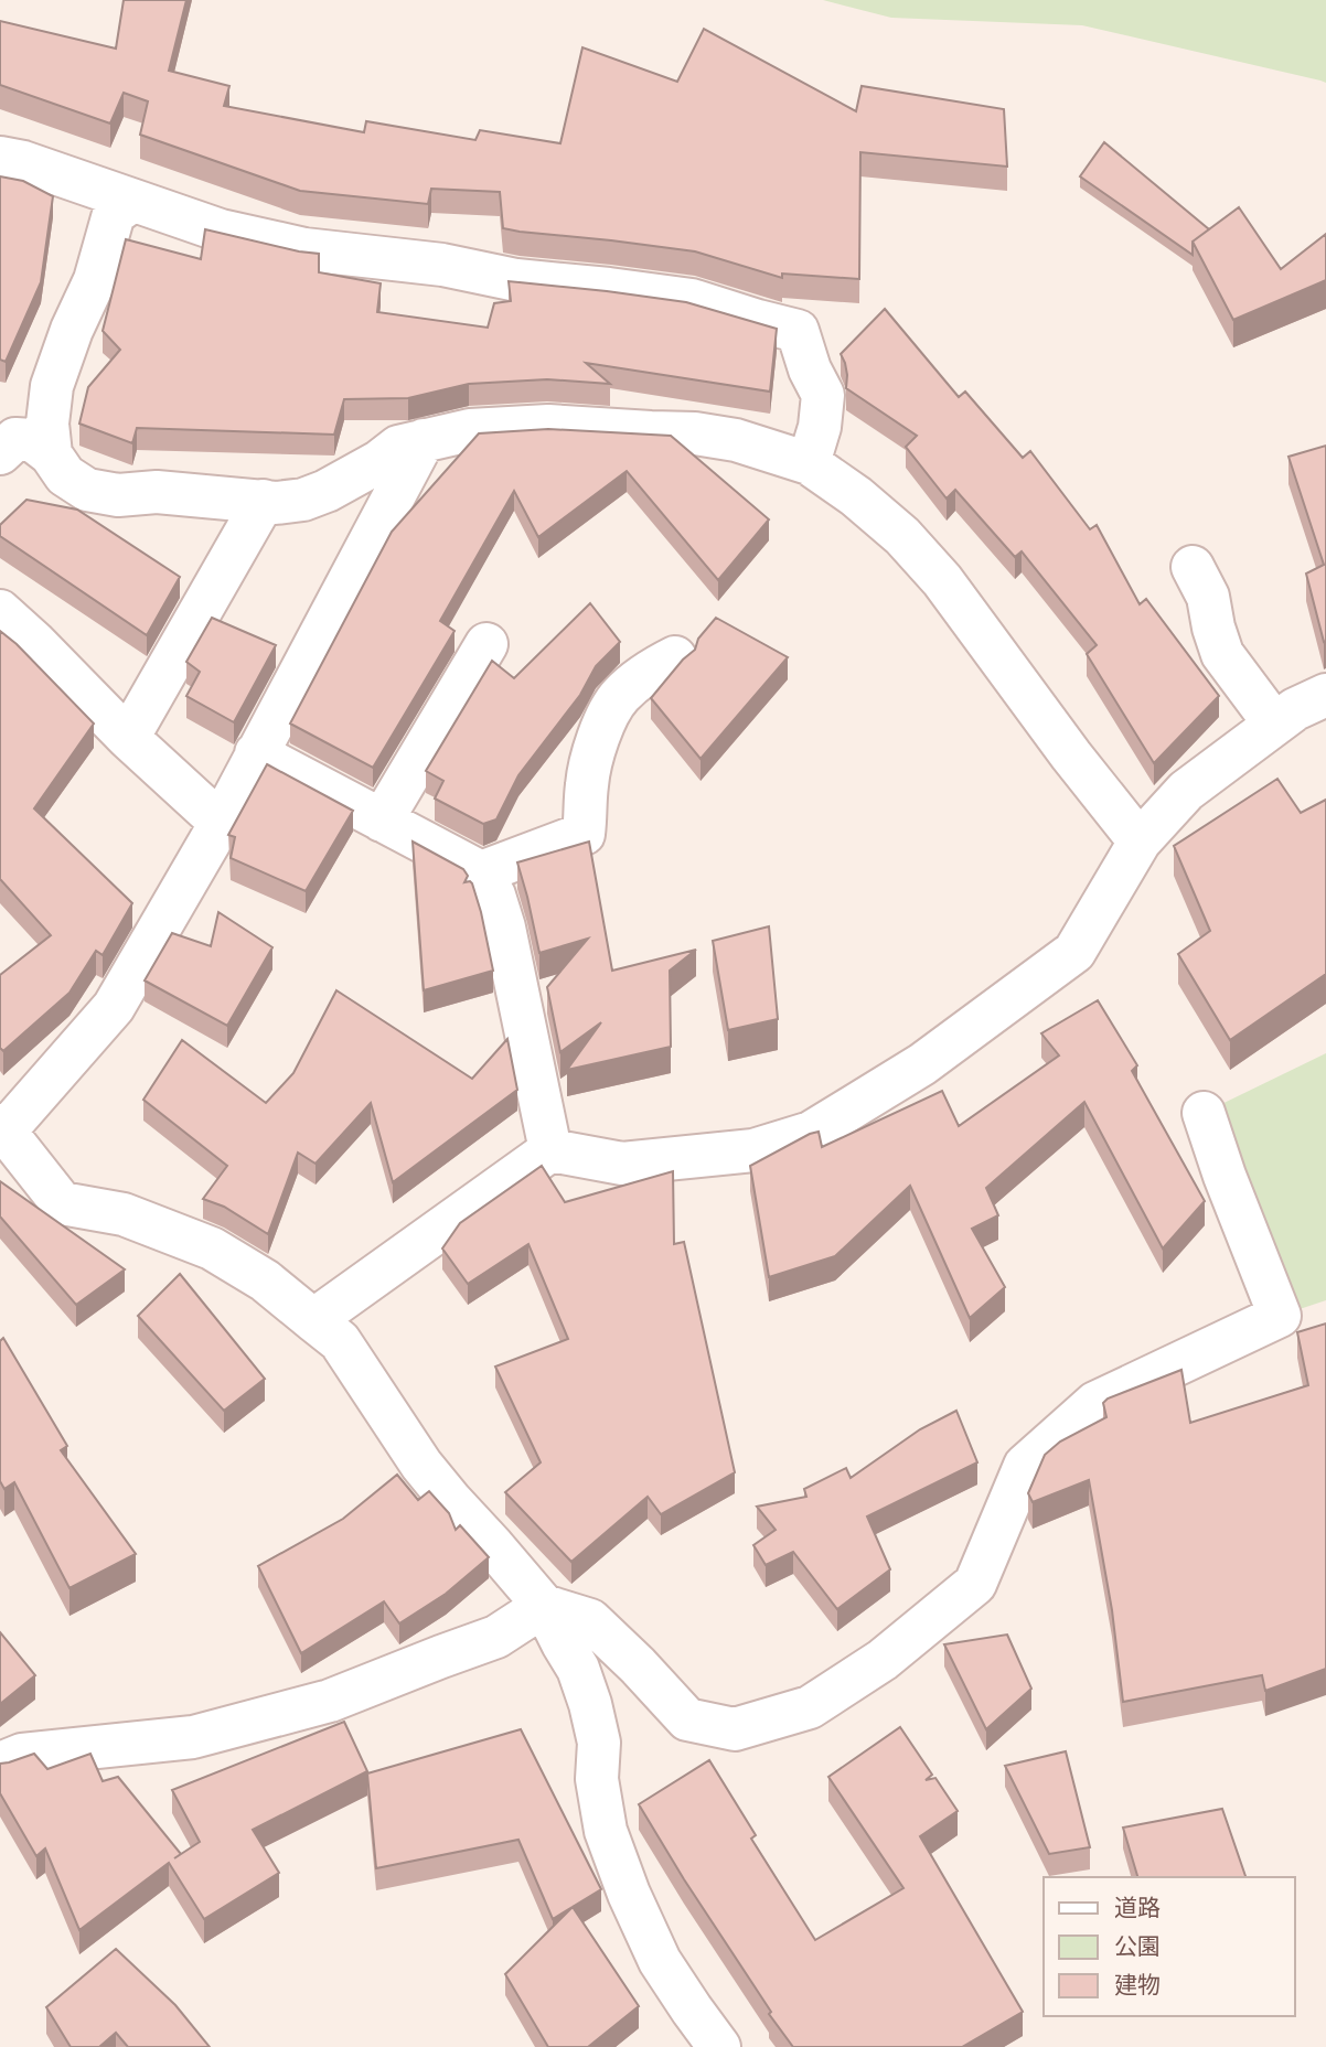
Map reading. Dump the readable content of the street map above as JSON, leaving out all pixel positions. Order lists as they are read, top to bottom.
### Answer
{
  "legend": ["道路", "公園", "建物"]
}
